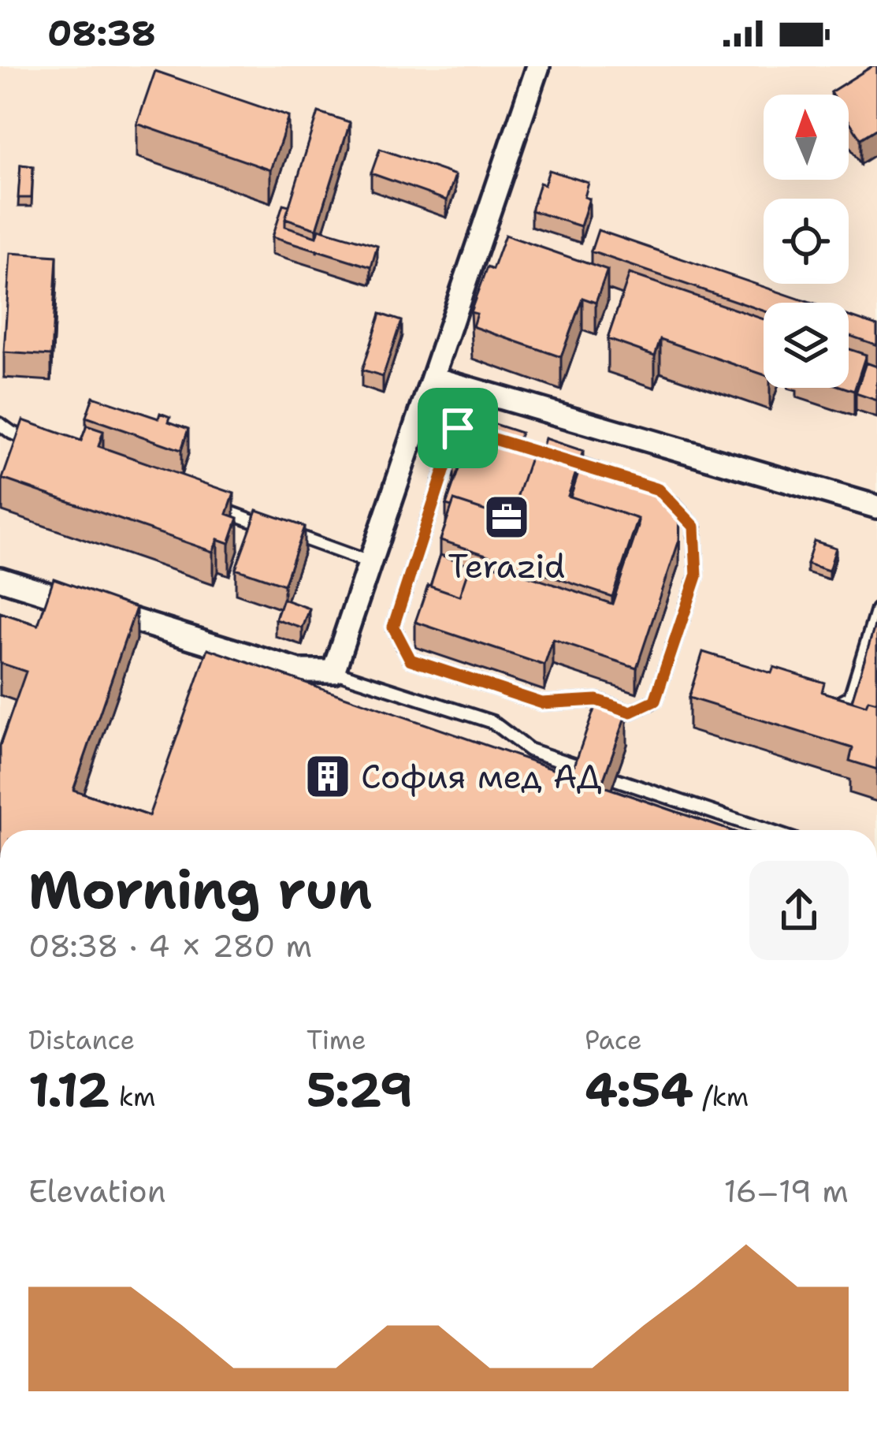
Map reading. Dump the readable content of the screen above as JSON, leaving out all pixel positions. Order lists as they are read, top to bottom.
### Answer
{
  "places": {
    "office": ["Terazid"],
    "building": ["София мед АД"]
  },
  "north": "top",
  "page": {
    "status": "08:38",
    "heading": ["Morning run", "08:38 · 4 × 280 m"],
    "stats": [
      ["Distance", "1.12 km"],
      ["Time", "5:29"],
      ["Pace", "4:54 /km"]
    ],
    "chart": ["Elevation", "16–19 m"]
  }
}
